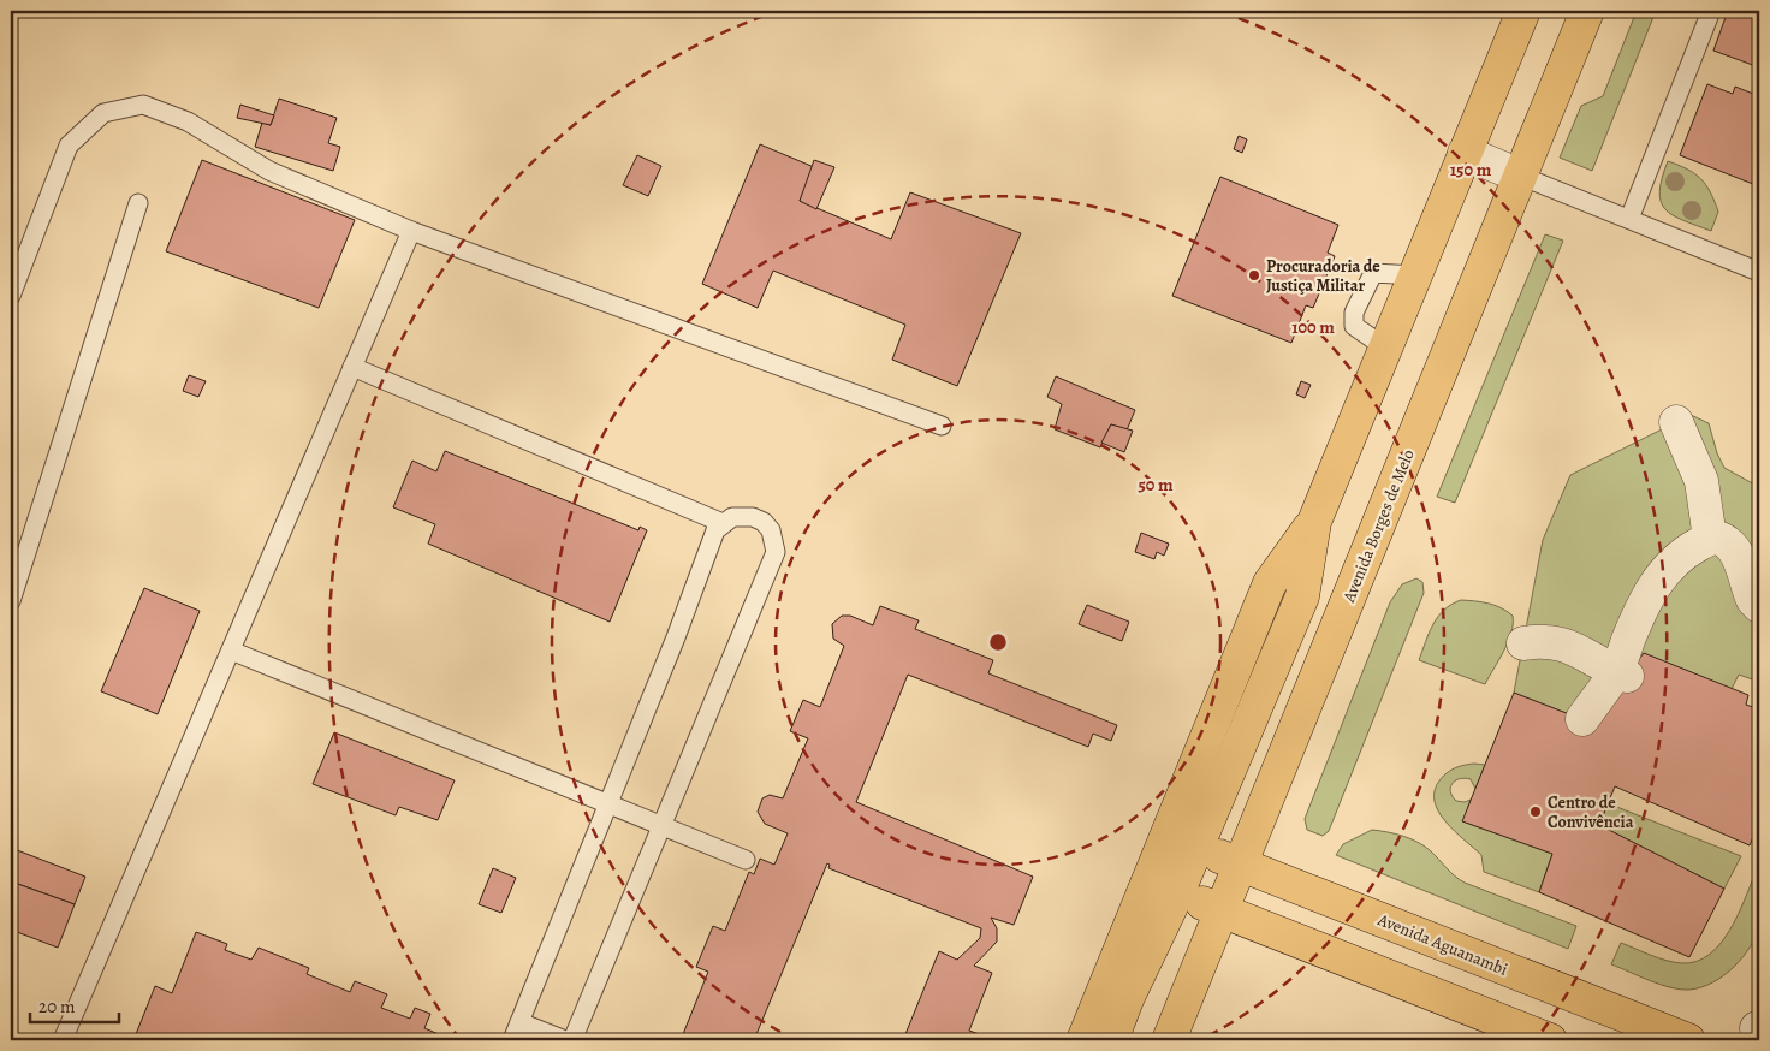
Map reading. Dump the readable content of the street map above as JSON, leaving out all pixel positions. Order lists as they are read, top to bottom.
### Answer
{
  "streets": {
    "main road": ["Avenida Borges de Melo", "Avenida Aguanambi"]
  },
  "crossings": [
    ["Avenida Borges de Melo", "Avenida Aguanambi"]
  ],
  "places": ["Procuradoria de Justiça Militar", "Centro de Convivência"],
  "scale_bar": "20 m",
  "rings": ["150 m", "100 m", "50 m"]
}
